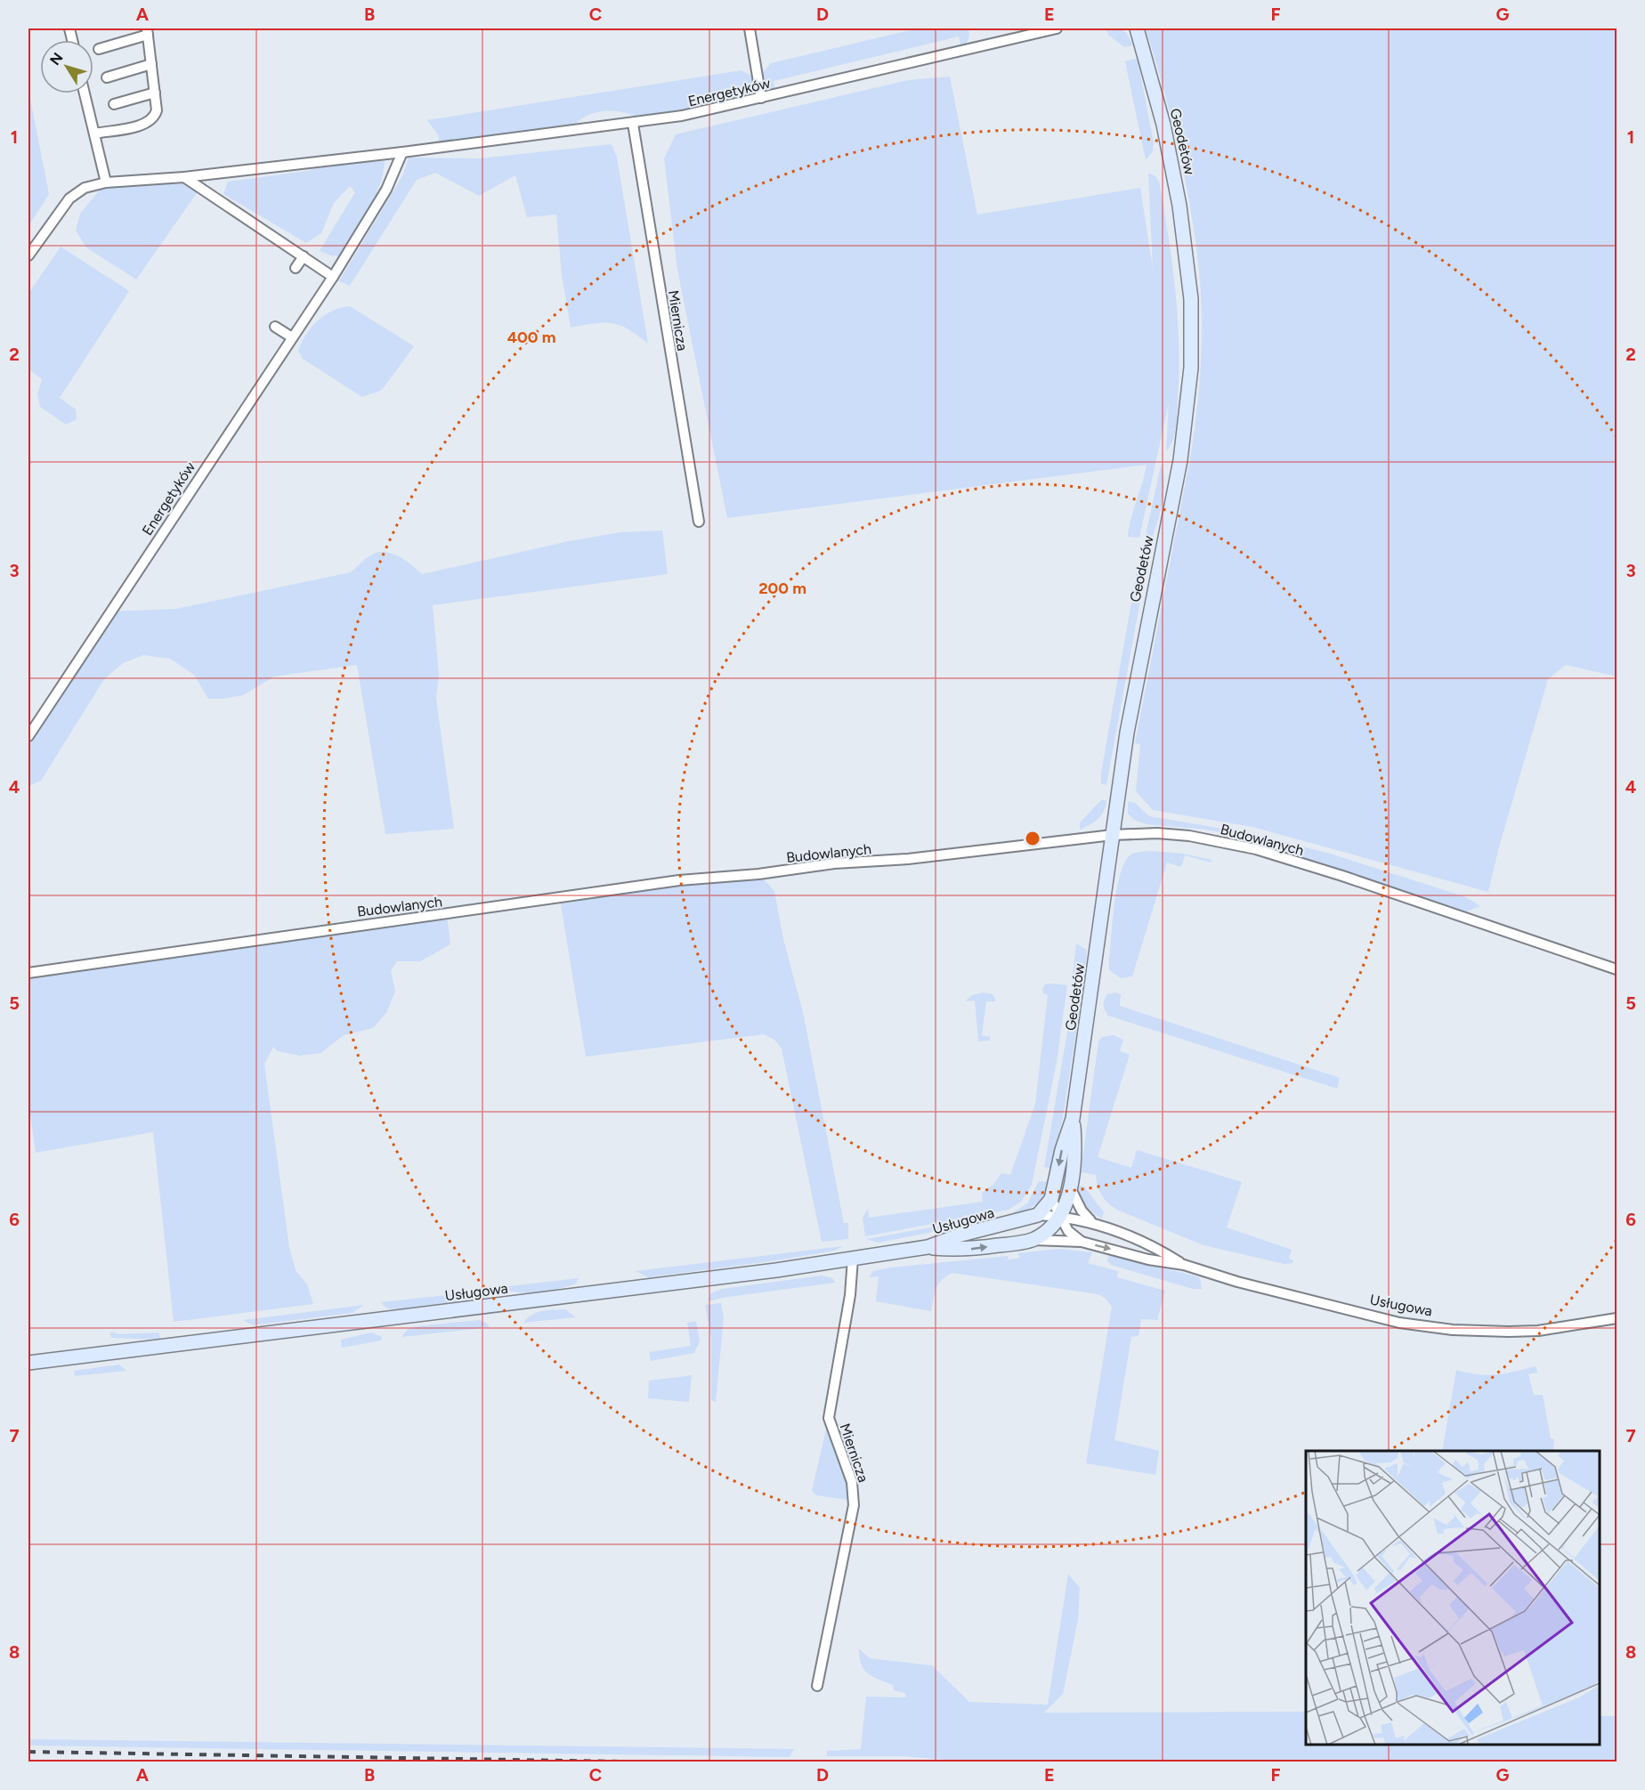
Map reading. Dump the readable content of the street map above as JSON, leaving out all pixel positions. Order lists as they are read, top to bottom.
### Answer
{
  "streets": {
    "street": [
      "Energetyków",
      "Geodetów",
      "Miernicza",
      "Budowlanych",
      "Usługowa"
    ]
  },
  "crossings": [
    ["Energetyków", "Miernicza"],
    ["Geodetów", "Budowlanych"],
    ["Geodetów", "Usługowa"],
    ["Miernicza", "Usługowa"]
  ],
  "north": "top left",
  "grid": {
    "columns": [
      "A",
      "B",
      "C",
      "D",
      "E",
      "F",
      "G"
    ],
    "rows": [
      "1",
      "2",
      "3",
      "4",
      "5",
      "6",
      "7",
      "8"
    ]
  },
  "rings": ["400 m", "200 m"]
}
